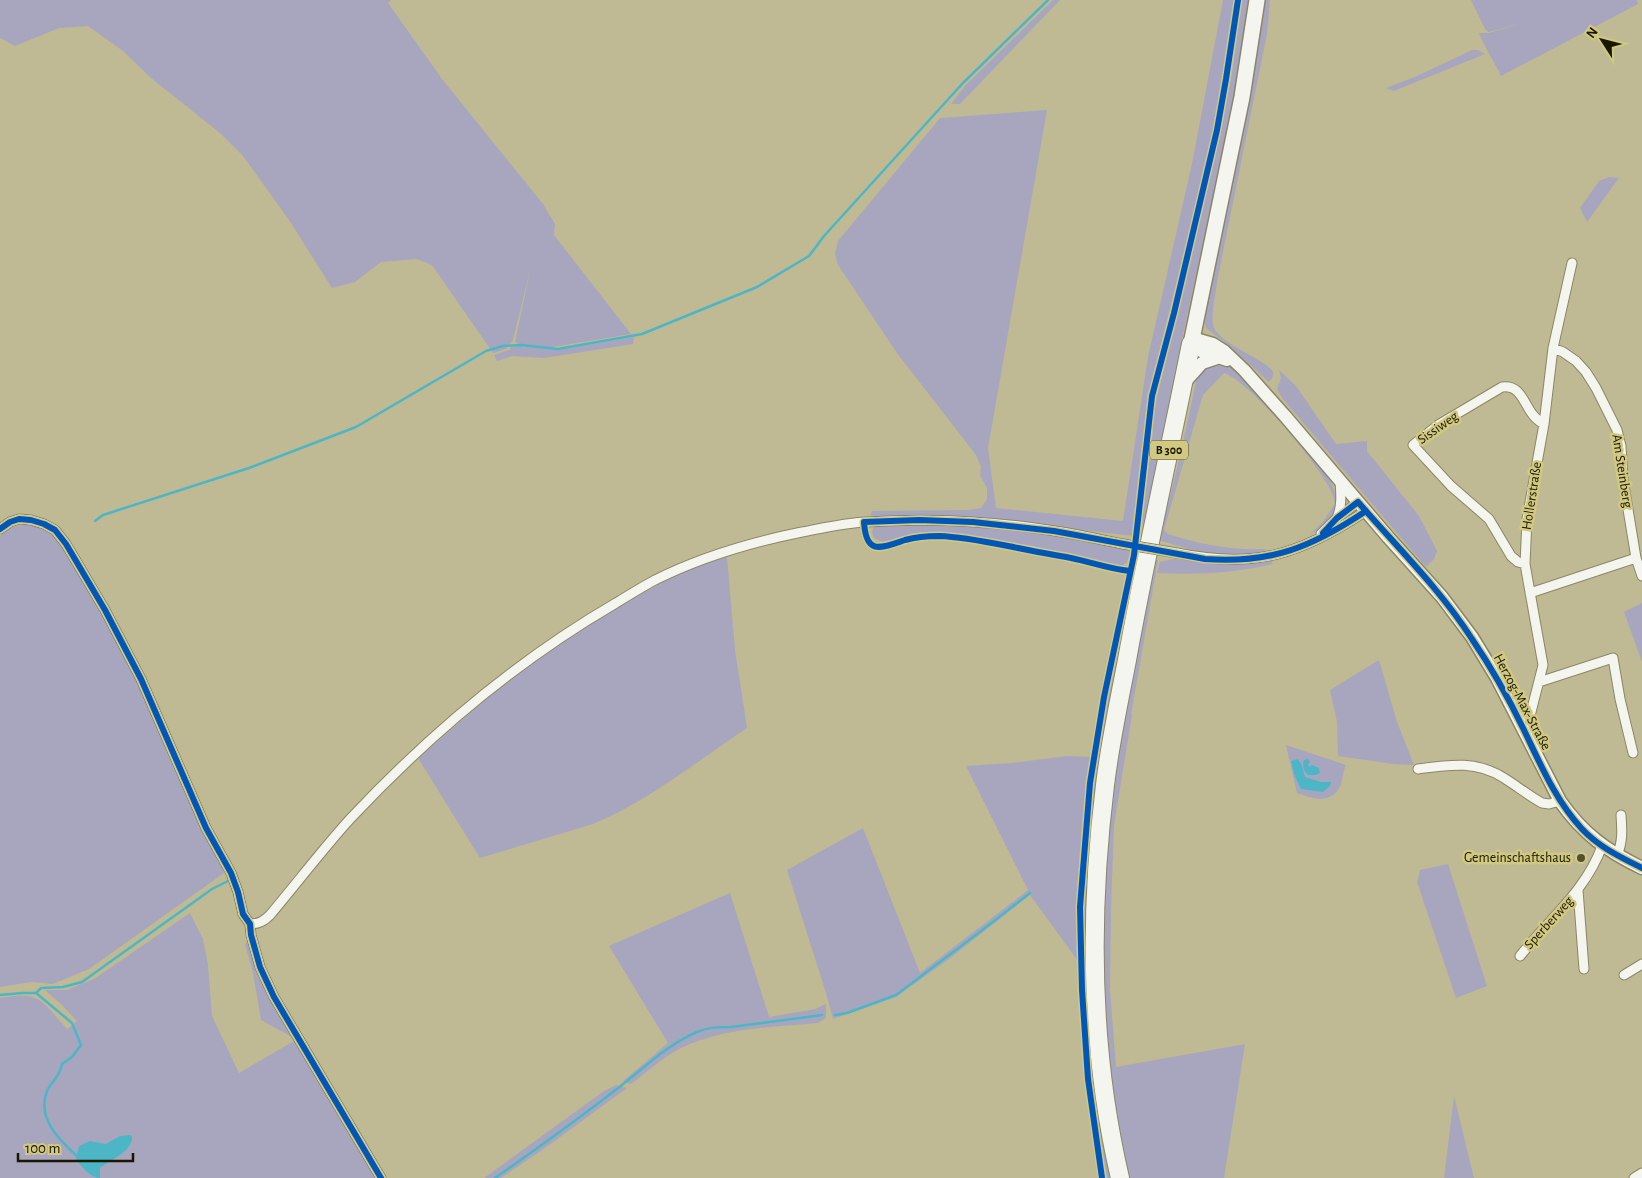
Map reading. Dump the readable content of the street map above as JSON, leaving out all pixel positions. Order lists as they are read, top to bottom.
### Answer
{
  "streets": {
    "highway": ["B 300"],
    "main road": ["Herzog-Max-Straße"],
    "street": [
      "Sissiweg",
      "Am Steinberg",
      "Hollerstraße",
      "Sperberweg"
    ]
  },
  "crossings": [
    ["Sissiweg", "Hollerstraße"],
    ["B 300", "Herzog-Max-Straße"],
    ["Am Steinberg", "Hollerstraße"],
    ["Hollerstraße", "Herzog-Max-Straße"],
    ["Herzog-Max-Straße", "Sperberweg"]
  ],
  "places": ["Gemeinschaftshaus"],
  "scale_bar": "100 m",
  "north": "top left"
}
